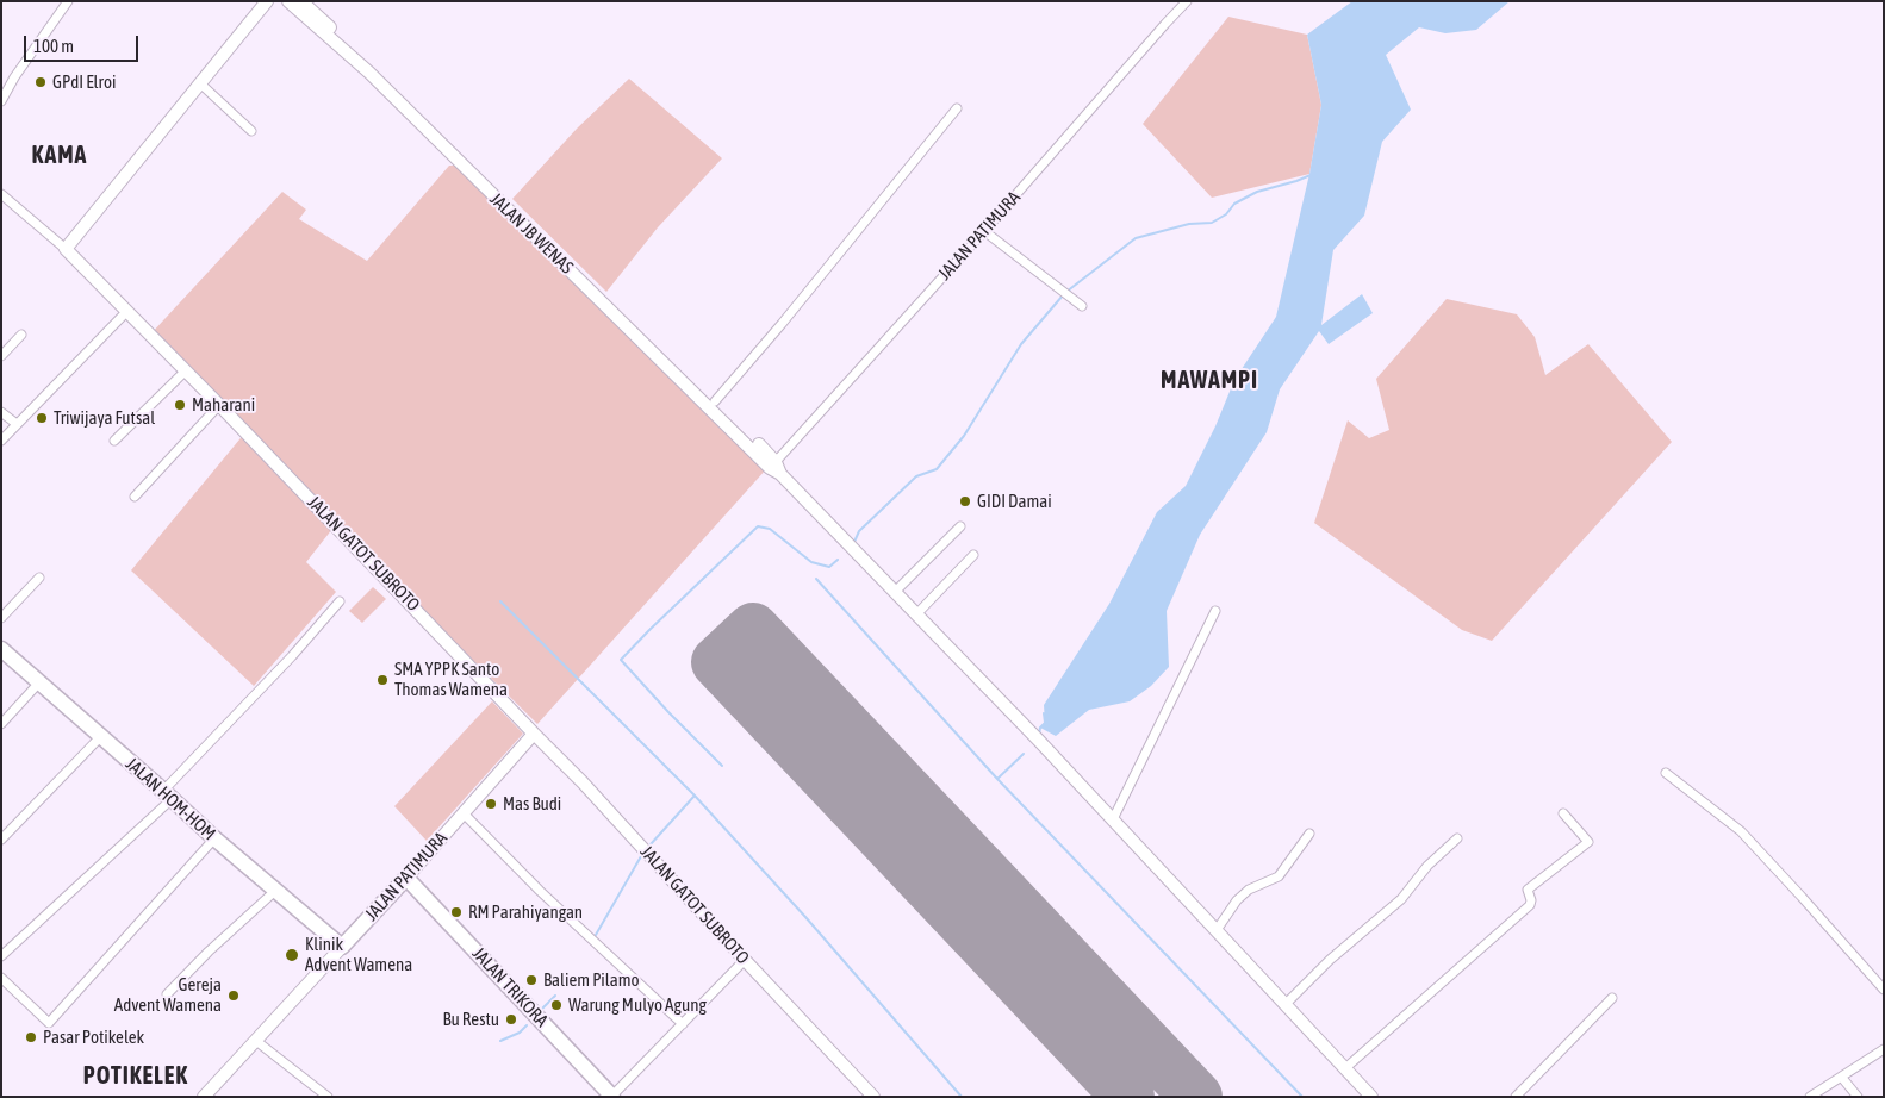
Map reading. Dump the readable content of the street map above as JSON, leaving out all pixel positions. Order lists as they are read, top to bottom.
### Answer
{
  "streets": {
    "highway": ["JALAN PATIMURA", "JALAN HOM-HOM", "JALAN TRIKORA"],
    "main road": ["JALAN JB WENAS", "JALAN GATOT SUBROTO"]
  },
  "crossings": [
    ["JALAN JB WENAS", "JALAN PATIMURA"],
    ["JALAN PATIMURA", "JALAN GATOT SUBROTO"],
    ["JALAN PATIMURA", "JALAN HOM-HOM"],
    ["JALAN PATIMURA", "JALAN TRIKORA"]
  ],
  "districts": ["KAMA", "MAWAMPI", "POTIKELEK"],
  "places": [
    "GPdI Elroi",
    "Maharani",
    "Triwijaya Futsal",
    "GIDI Damai",
    "SMA YPPK Santo Thomas Wamena",
    "Mas Budi",
    "RM Parahiyangan",
    "Klinik Advent Wamena",
    "Baliem Pilamo",
    "Gereja Advent Wamena",
    "Warung Mulyo Agung",
    "Bu Restu",
    "Pasar Potikelek"
  ],
  "scale_bar": "100 m"
}
